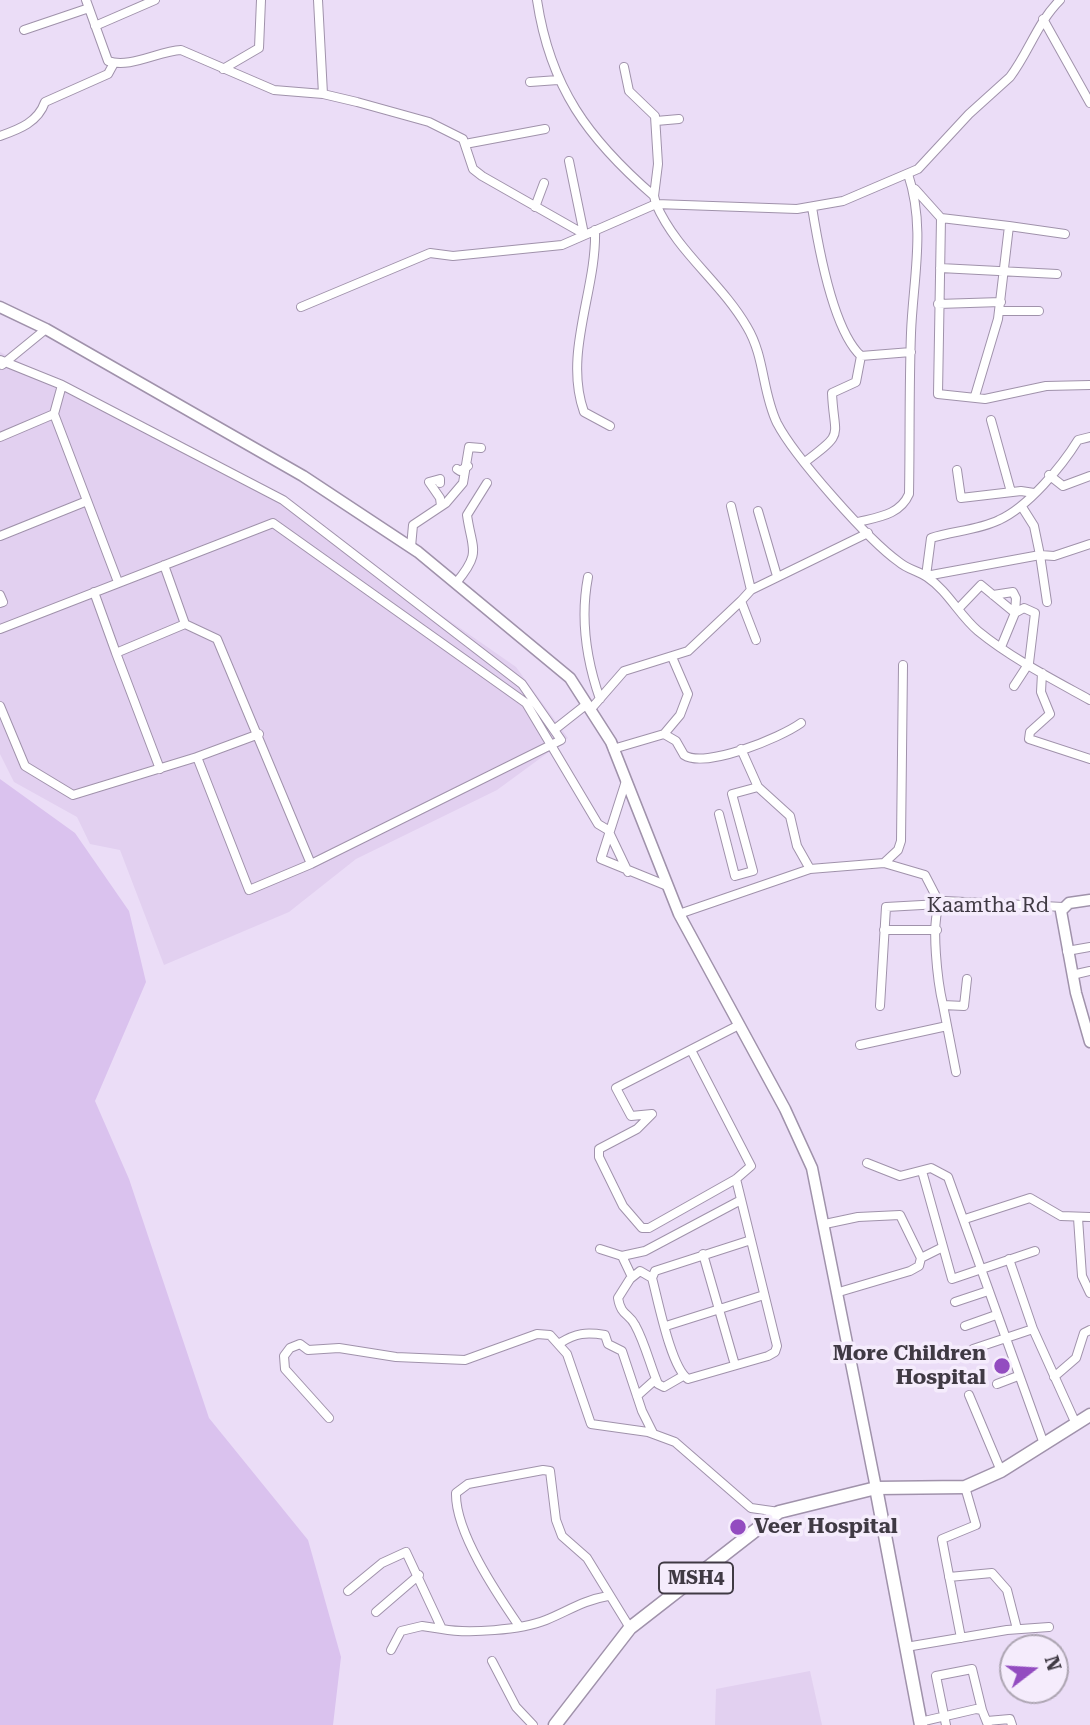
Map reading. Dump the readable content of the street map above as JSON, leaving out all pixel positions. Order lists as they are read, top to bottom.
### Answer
{
  "streets": {
    "main road": ["MSH4"],
    "street": ["Kaamtha Rd"]
  },
  "places": ["More Children Hospital", "Veer Hospital"],
  "north": "right"
}
